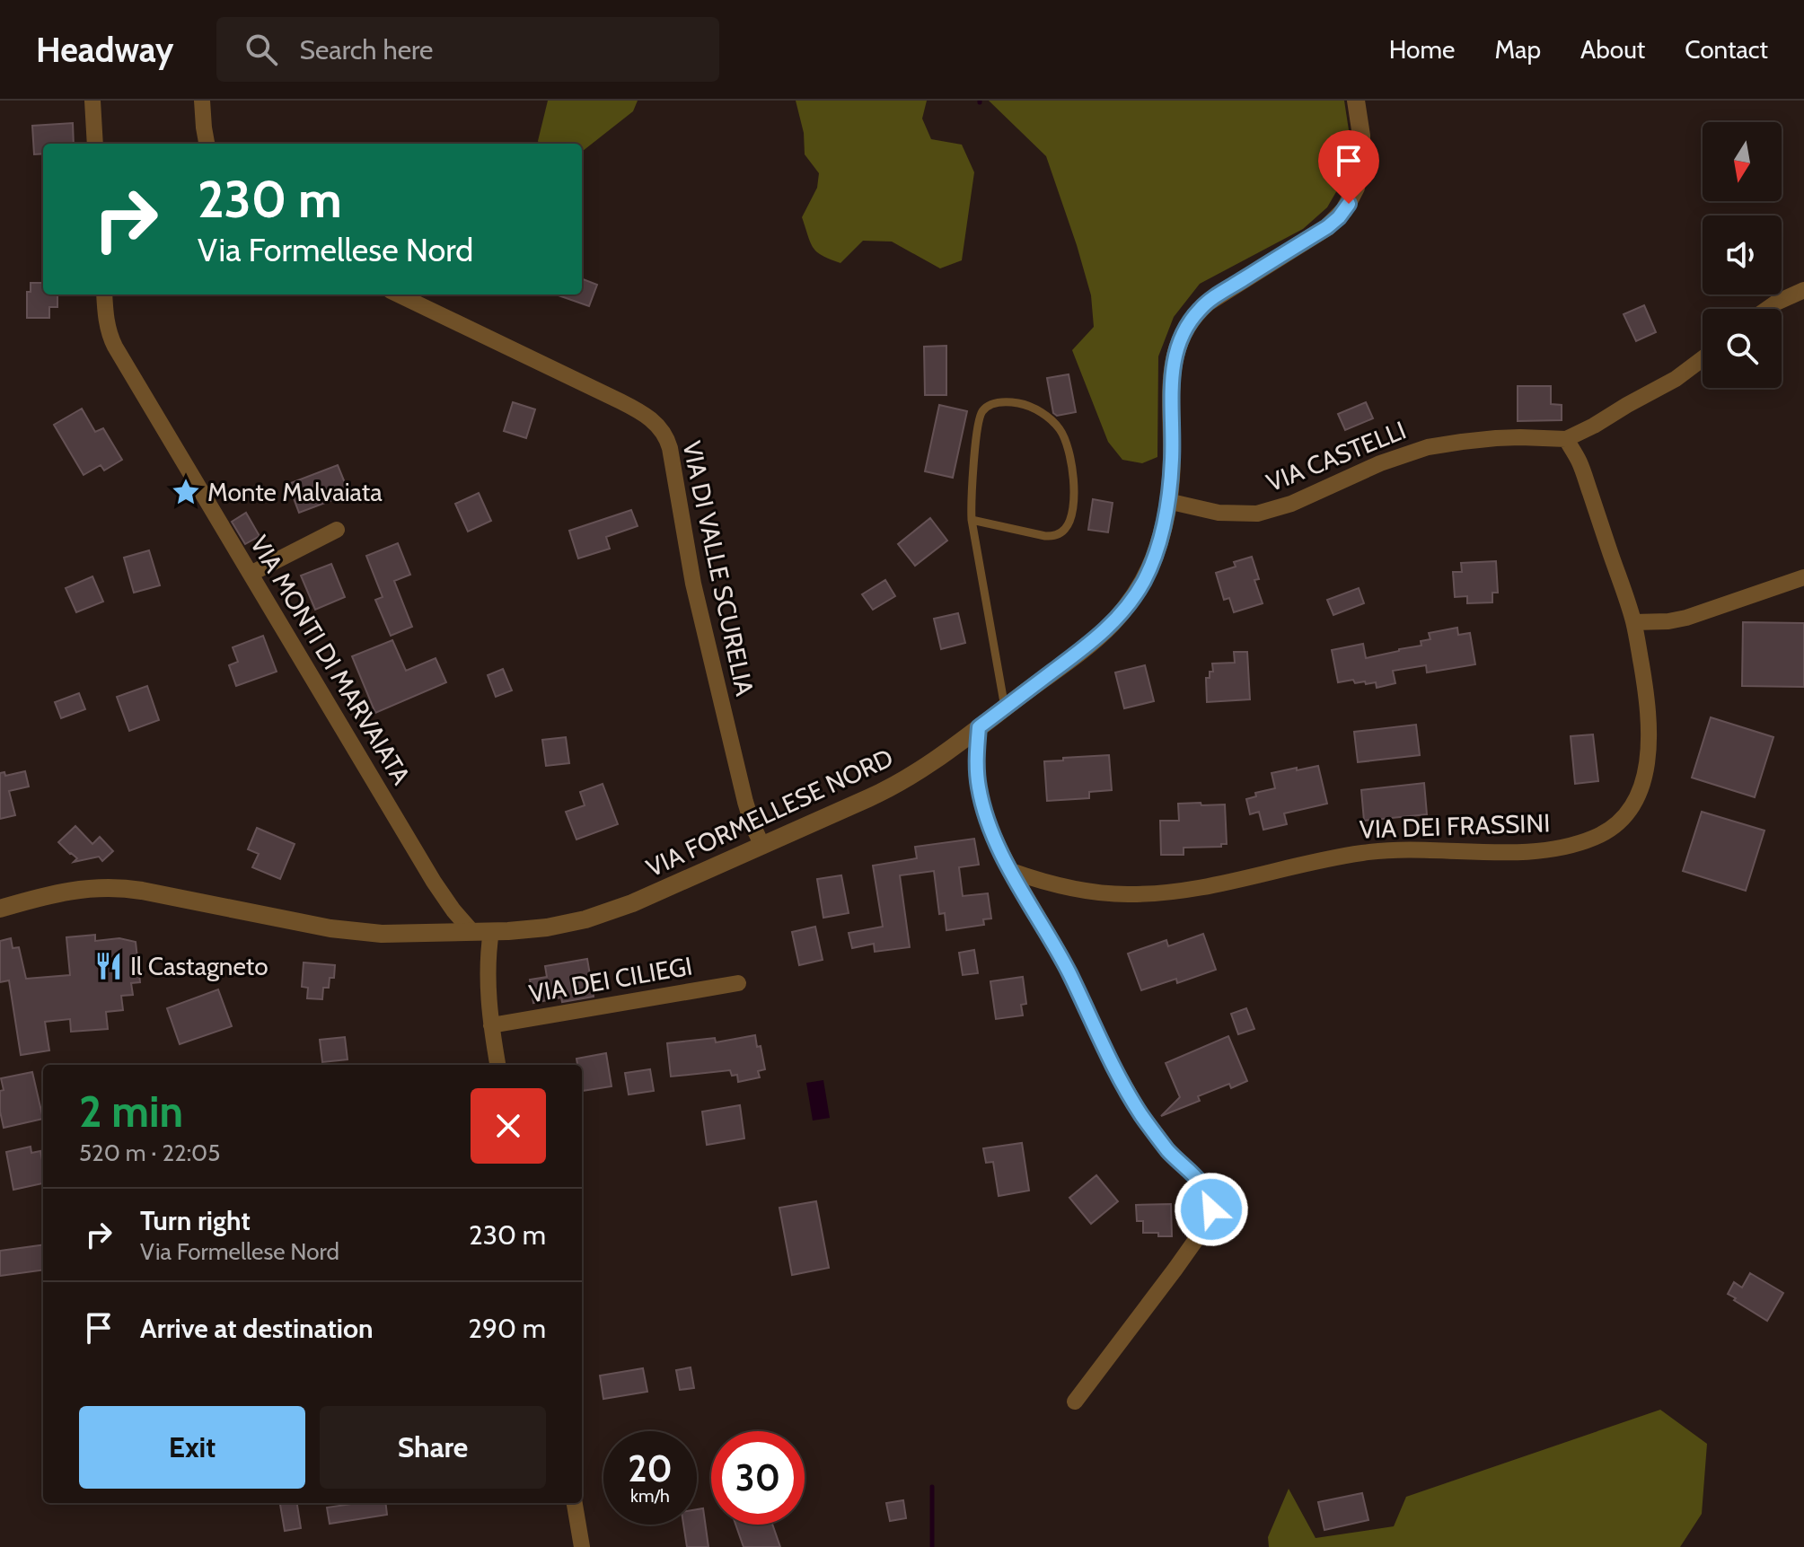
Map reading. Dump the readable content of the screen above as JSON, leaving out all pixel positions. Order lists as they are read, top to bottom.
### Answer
{
  "streets": {
    "street": [
      "VIA CASTELLI",
      "VIA DI VALLE SCURELIA",
      "VIA MONTI DI MARVAIATA",
      "VIA FORMELLESE NORD",
      "VIA DEI FRASSINI",
      "VIA DEI CILIEGI"
    ]
  },
  "crossings": [
    ["VIA CASTELLI", "VIA FORMELLESE NORD"],
    ["VIA CASTELLI", "VIA DEI FRASSINI"],
    ["VIA DI VALLE SCURELIA", "VIA FORMELLESE NORD"],
    ["VIA MONTI DI MARVAIATA", "VIA FORMELLESE NORD"]
  ],
  "places": {
    "place": ["Monte Malvaiata"],
    "restaurant": ["Il Castagneto"]
  },
  "north": "bottom",
  "page": {
    "header": "Headway",
    "search": "Search here",
    "nav": [
      "Home",
      "Map",
      "About",
      "Contact"
    ],
    "turn": ["230 m", "Via Formellese Nord"],
    "heading": ["2 min", "520 m · 22:05"],
    "list": [
      {
        "name": "Turn right",
        "note": "Via Formellese Nord",
        "value": "230 m"
      },
      {
        "name": "Arrive at destination",
        "value": "290 m"
      }
    ],
    "buttons": ["Exit", "Share"],
    "speed": "20 km/h",
    "limit": "30"
  }
}
